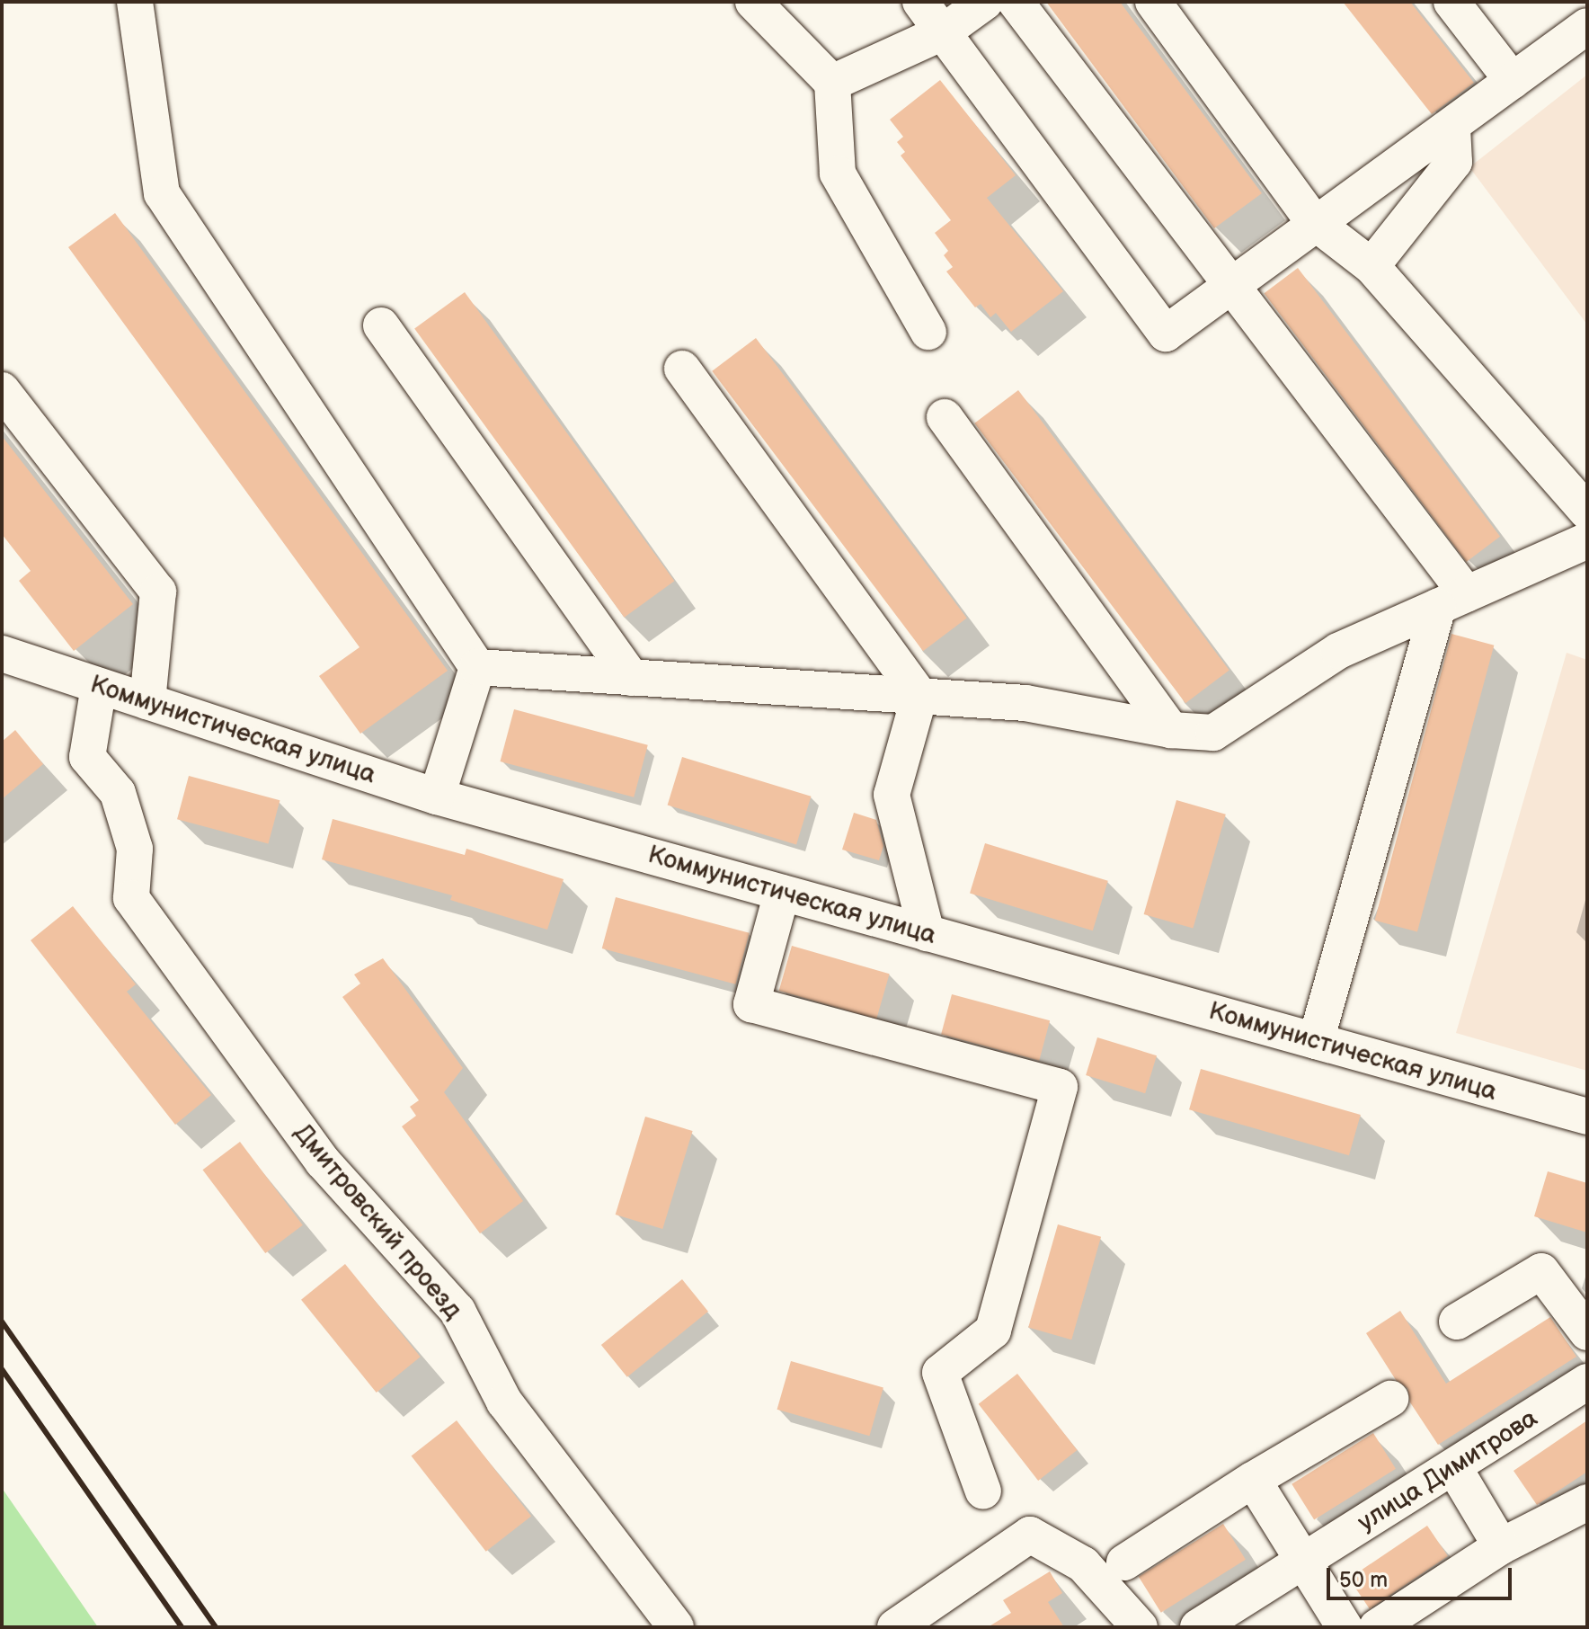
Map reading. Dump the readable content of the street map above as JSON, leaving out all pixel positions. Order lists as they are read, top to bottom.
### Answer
{
  "streets": {
    "street": ["Коммунистическая улица", "Дмитровский проезд", "улица Димитрова"]
  },
  "crossings": [
    ["Коммунистическая улица", "Дмитровский проезд"]
  ],
  "scale_bar": "50 m"
}
